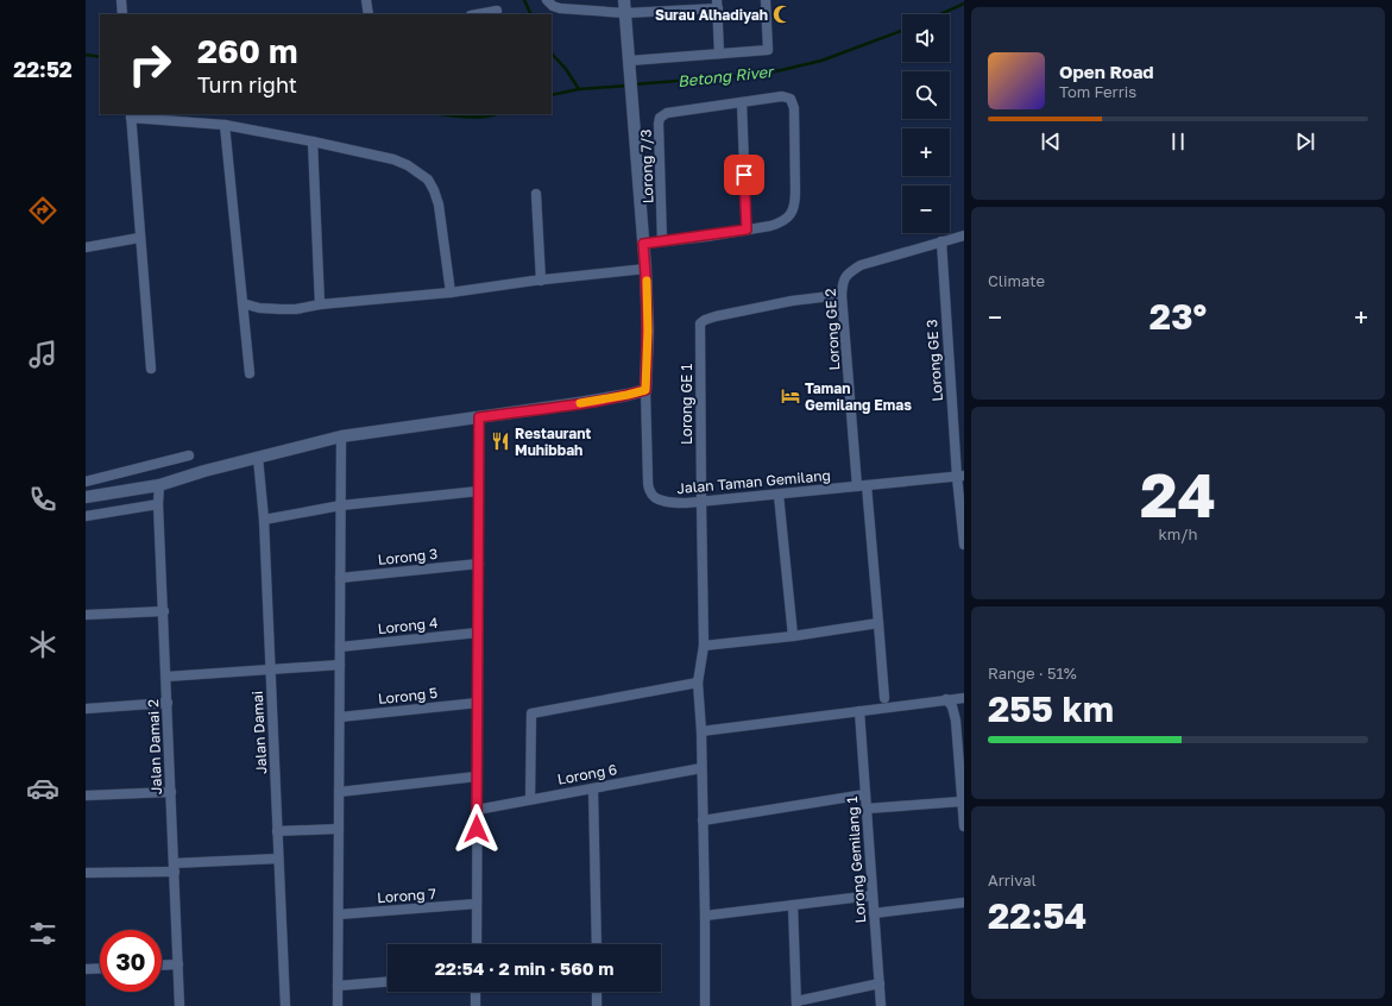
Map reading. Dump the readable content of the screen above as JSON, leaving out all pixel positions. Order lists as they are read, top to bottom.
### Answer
{
  "streets": {
    "street": [
      "Lorong 7/3",
      "Lorong GE 2",
      "Lorong GE 3",
      "Lorong GE 1",
      "Jalan Taman Gemilang",
      "Lorong 3",
      "Lorong 4",
      "Lorong 5",
      "Jalan Damai",
      "Jalan Damai 2",
      "Lorong 6",
      "Lorong Gemilang 1",
      "Lorong 7"
    ]
  },
  "crossings": [
    ["Lorong GE 2", "Lorong GE 3"],
    ["Lorong GE 2", "Lorong GE 1"],
    ["Lorong GE 2", "Jalan Taman Gemilang"],
    ["Lorong GE 3", "Jalan Taman Gemilang"],
    ["Lorong GE 1", "Jalan Taman Gemilang"]
  ],
  "water": ["Betong River"],
  "places": {
    "mosque": ["Surau Alhadiyah"],
    "hotel": ["Taman Gemilang Emas"],
    "restaurant": ["Restaurant Muhibbah"]
  },
  "page": {
    "tabs": "22:52",
    "map_buttons": ["+", "−"],
    "turn": ["260 m", "Turn right"],
    "song": ["Open Road", "Tom Ferris"],
    "tile": [
      "Climate",
      ["24", "km/h"],
      ["Range · 51%", "255 km"],
      ["Arrival", "22:54"]
    ],
    "heat": ["−", "23°", "+"],
    "limit": "30",
    "trip": "22:54 · 2 min · 560 m"
  }
}
